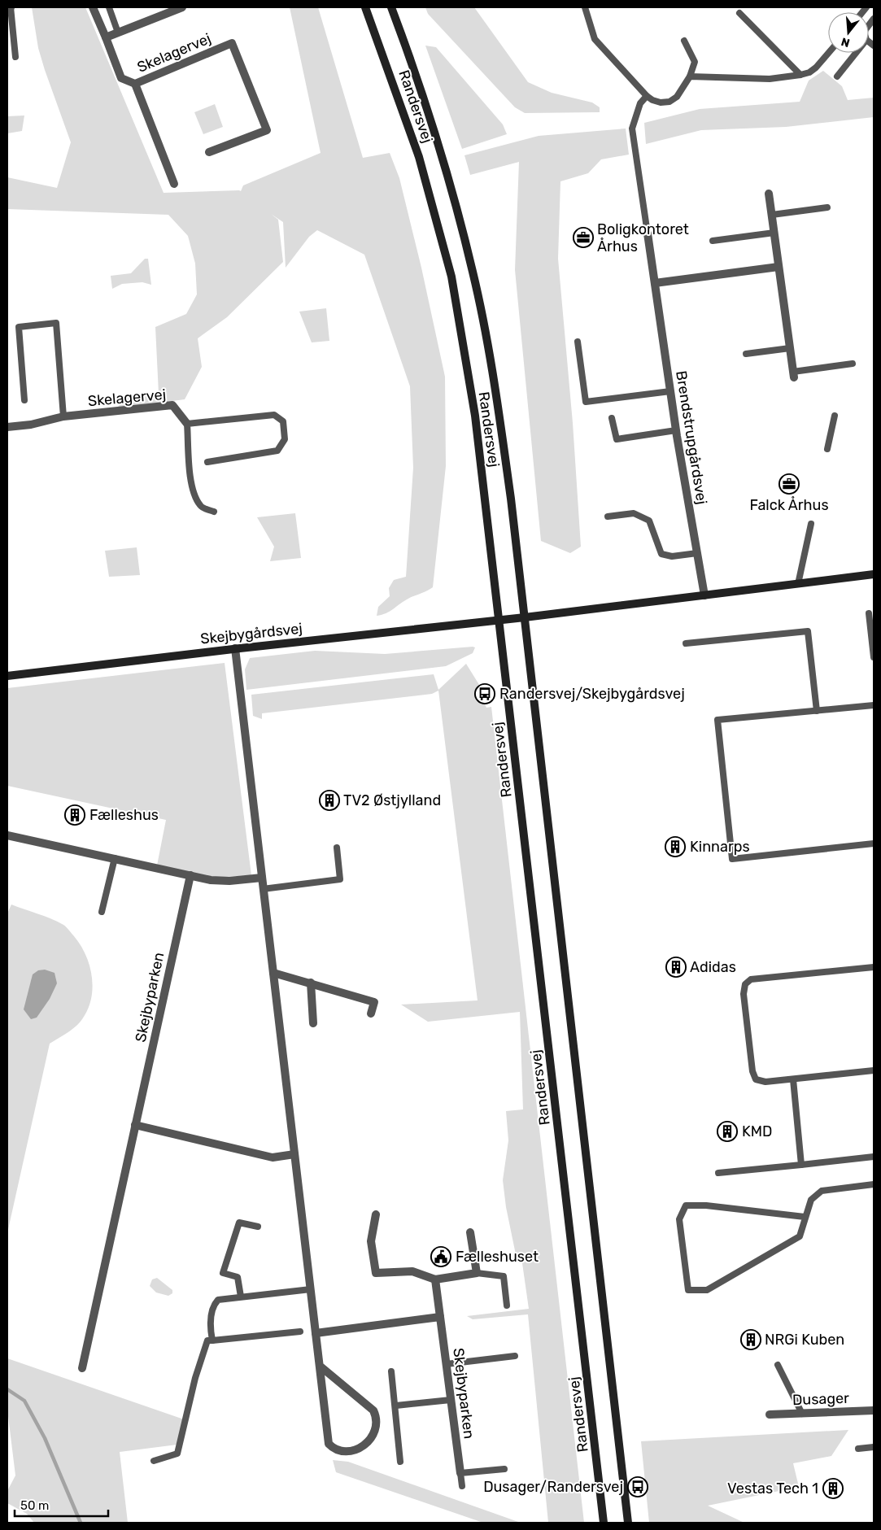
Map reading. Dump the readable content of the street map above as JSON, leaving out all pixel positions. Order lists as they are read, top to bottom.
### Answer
{
  "streets": {
    "main road": ["Randersvej", "Skejbygårdsvej"],
    "street": [
      "Skelagervej",
      "Brendstrupgårdsvej",
      "Skejbyparken",
      "Dusager"
    ]
  },
  "crossings": [
    ["Randersvej", "Skejbygårdsvej"]
  ],
  "places": {
    "office": ["Boligkontoret Århus", "Falck Århus"],
    "bus stop": ["Randersvej/Skejbygårdsvej", "Dusager/Randersvej"],
    "building": [
      "TV2 Østjylland",
      "Fælleshus",
      "Kinnarps",
      "Adidas",
      "KMD",
      "NRGi Kuben",
      "Vestas Tech 1"
    ],
    "public building": ["Fælleshuset"]
  },
  "scale_bar": "50 m",
  "north": "bottom"
}
